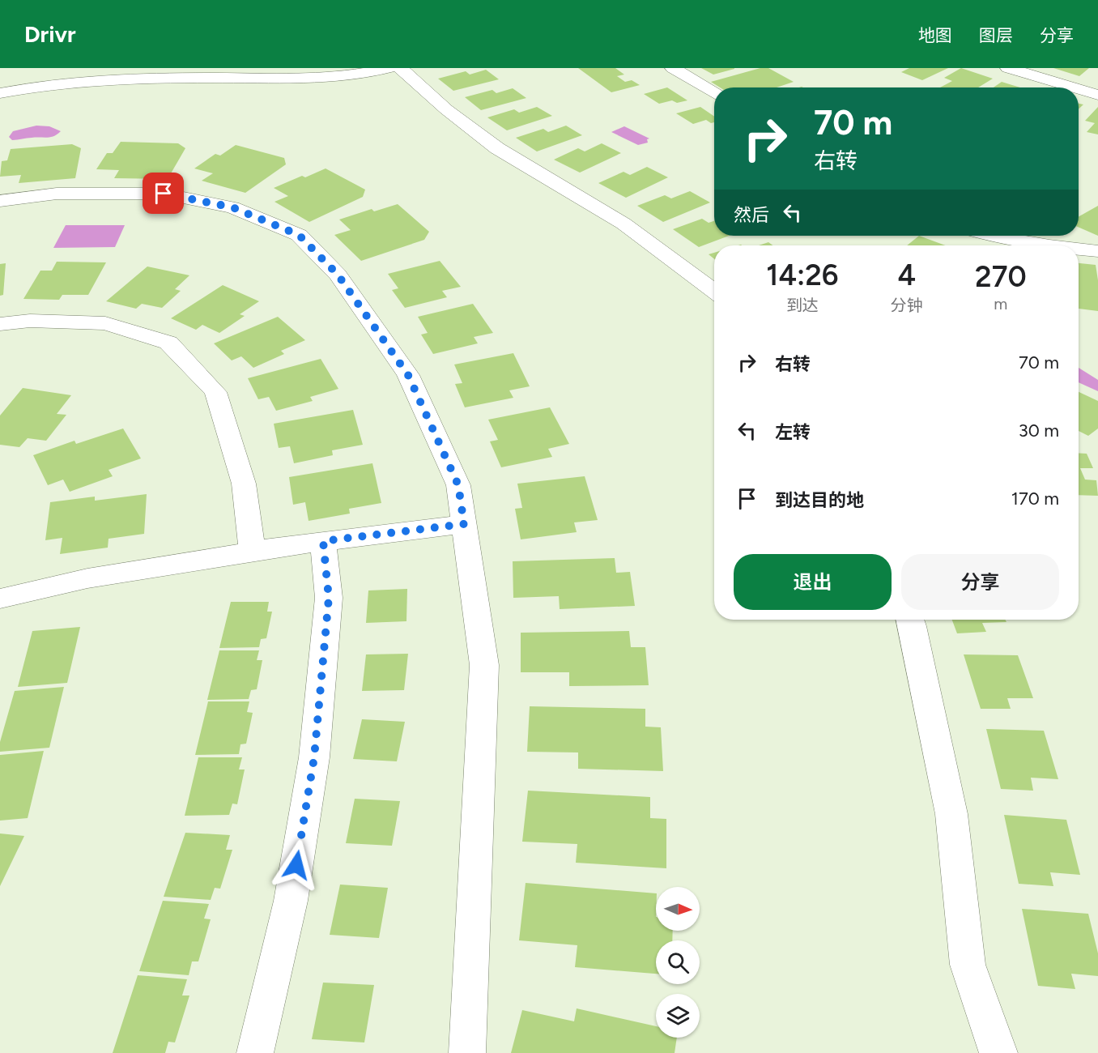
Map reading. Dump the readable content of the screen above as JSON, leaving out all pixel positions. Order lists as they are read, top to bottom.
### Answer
{
  "north": "right",
  "page": {
    "header": "Drivr",
    "nav": ["地图", "图层", "分享"],
    "turn": ["70 m", "右转"],
    "then": "然后",
    "eta": [
      "14:26",
      "到达",
      "4",
      "分钟",
      "270",
      "m"
    ],
    "list": [
      {
        "name": "右转",
        "value": "70 m"
      },
      {
        "name": "左转",
        "value": "30 m"
      },
      {
        "name": "到达目的地",
        "value": "170 m"
      }
    ],
    "buttons": ["退出", "分享"]
  }
}
